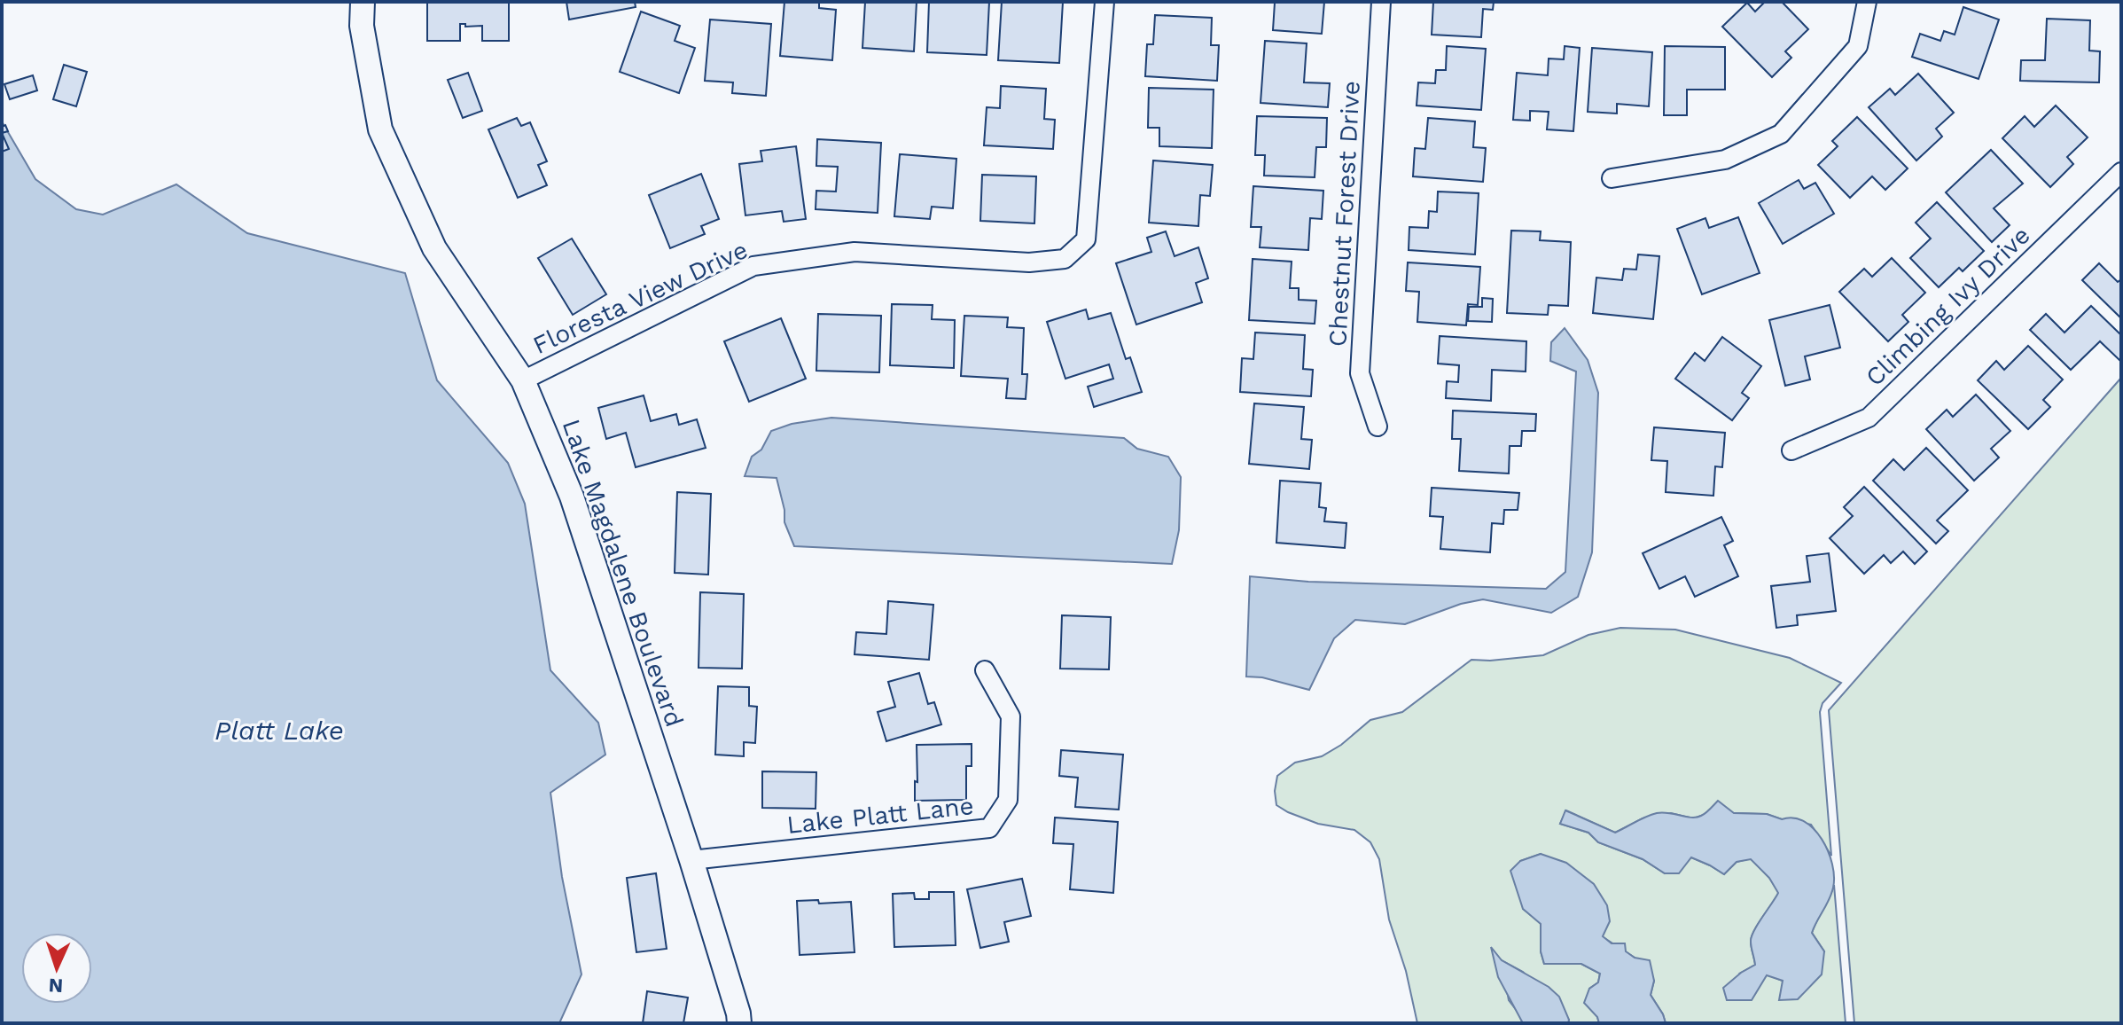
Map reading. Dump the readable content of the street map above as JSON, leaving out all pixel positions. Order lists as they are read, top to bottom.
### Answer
{
  "streets": {
    "street": [
      "Chestnut Forest Drive",
      "Floresta View Drive",
      "Climbing Ivy Drive",
      "Lake Magdalene Boulevard",
      "Lake Platt Lane"
    ]
  },
  "crossings": [
    ["Floresta View Drive", "Lake Magdalene Boulevard"],
    ["Lake Magdalene Boulevard", "Lake Platt Lane"]
  ],
  "water": ["Platt Lake"],
  "north": "bottom"
}
